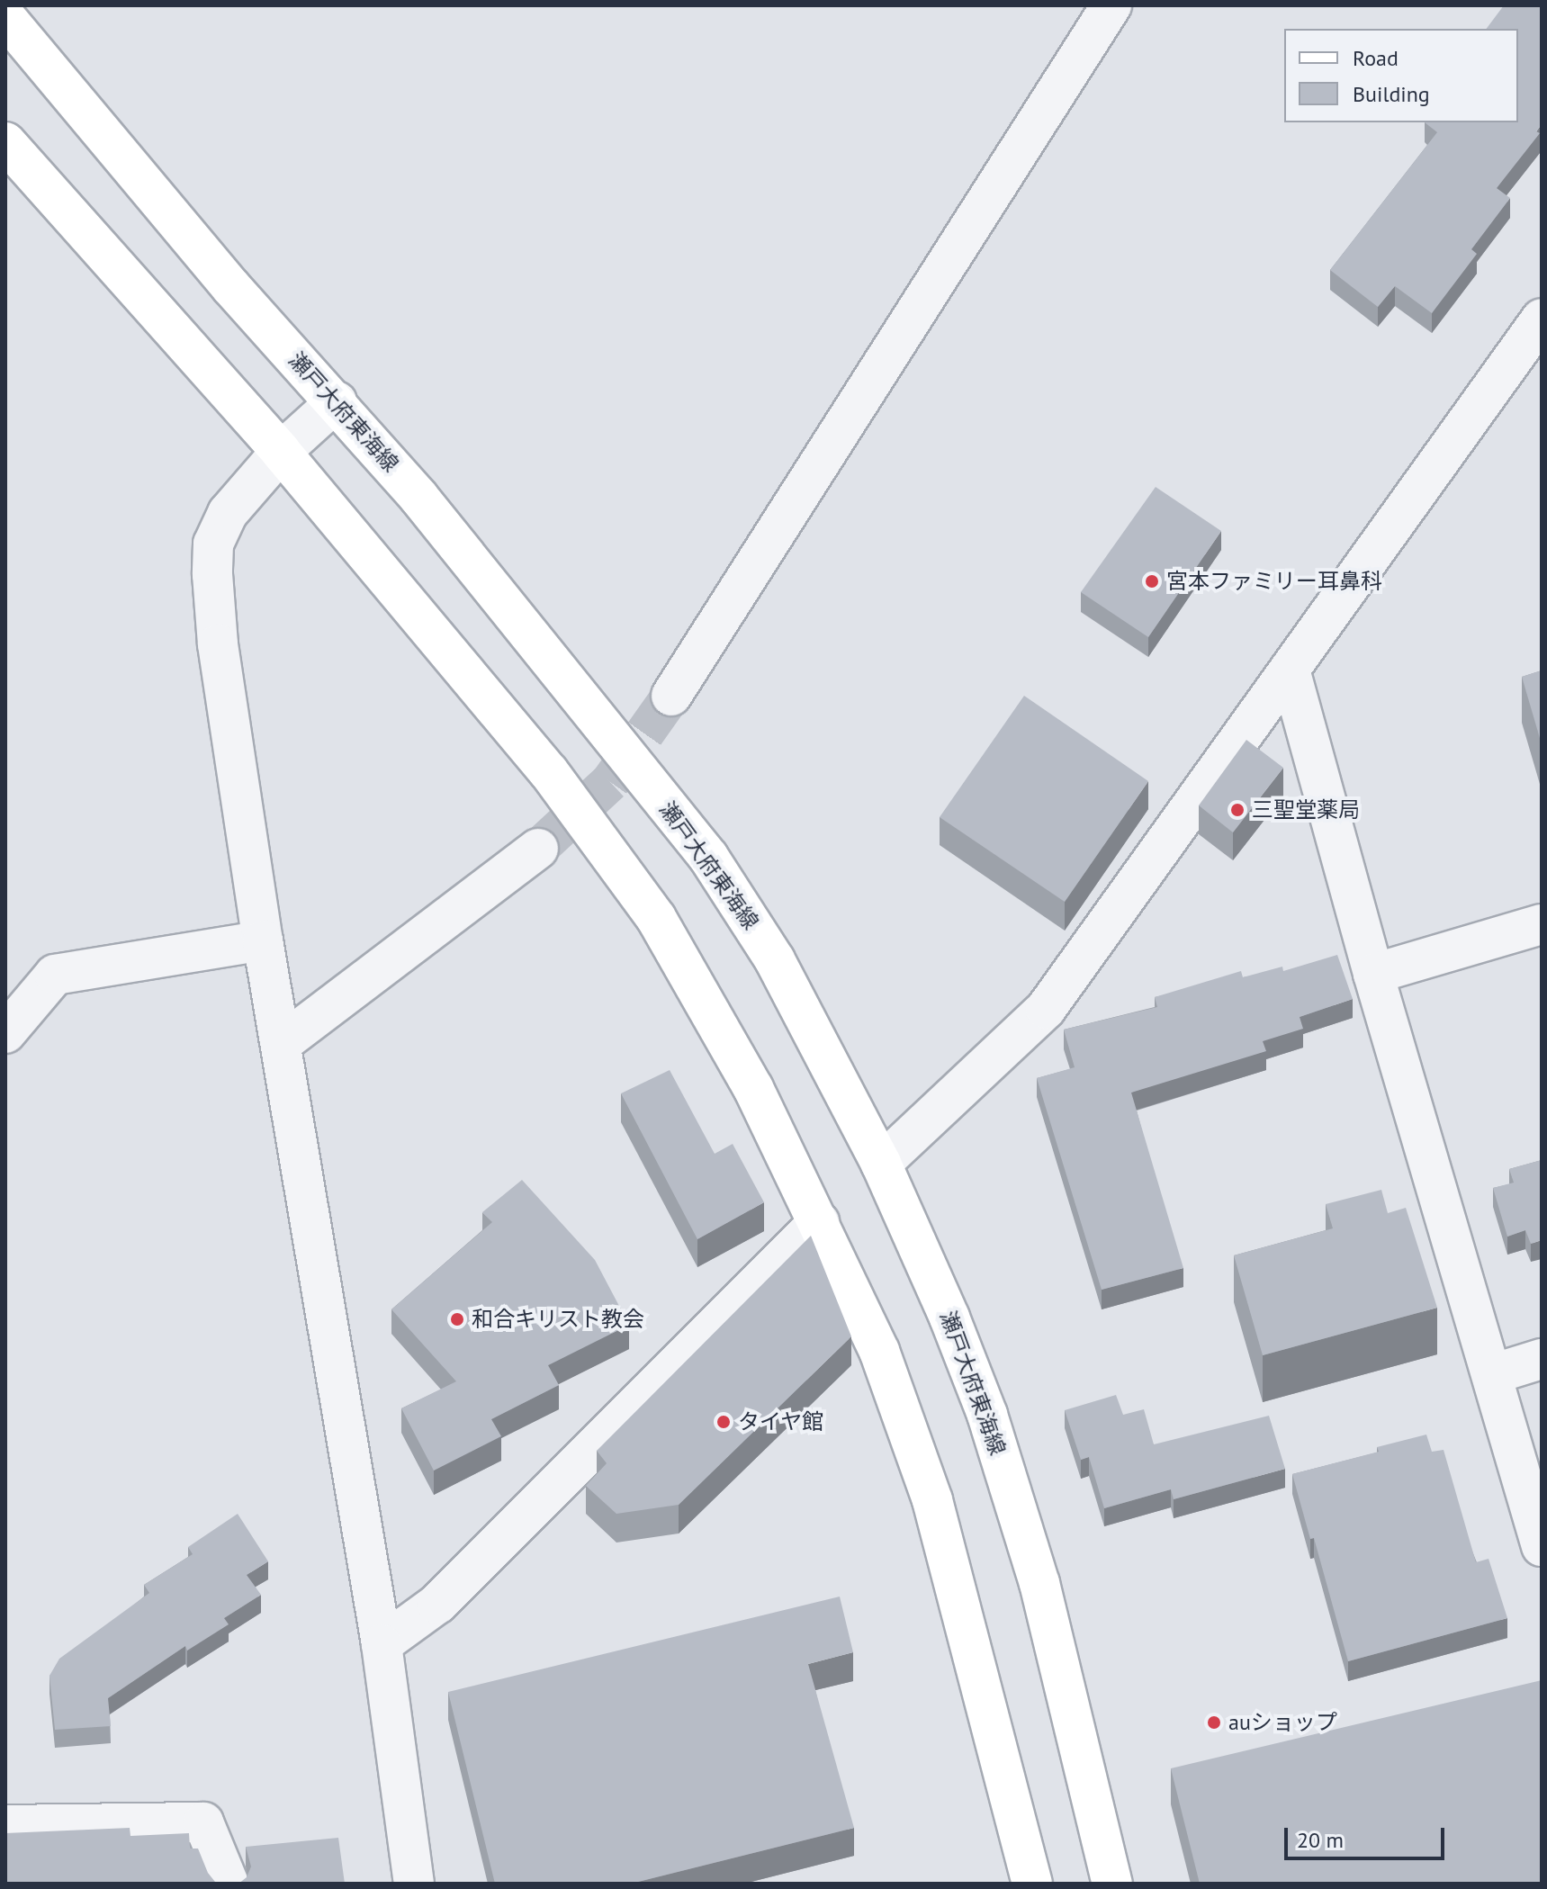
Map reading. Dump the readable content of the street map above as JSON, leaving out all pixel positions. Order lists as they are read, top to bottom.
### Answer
{
  "streets": {
    "main road": ["瀬戸大府東海線"]
  },
  "places": [
    "宮本ファミリー耳鼻科",
    "三聖堂薬局",
    "和合キリスト教会",
    "タイヤ館",
    "auショップ"
  ],
  "legend": ["Road", "Building"],
  "scale_bar": "20 m"
}
